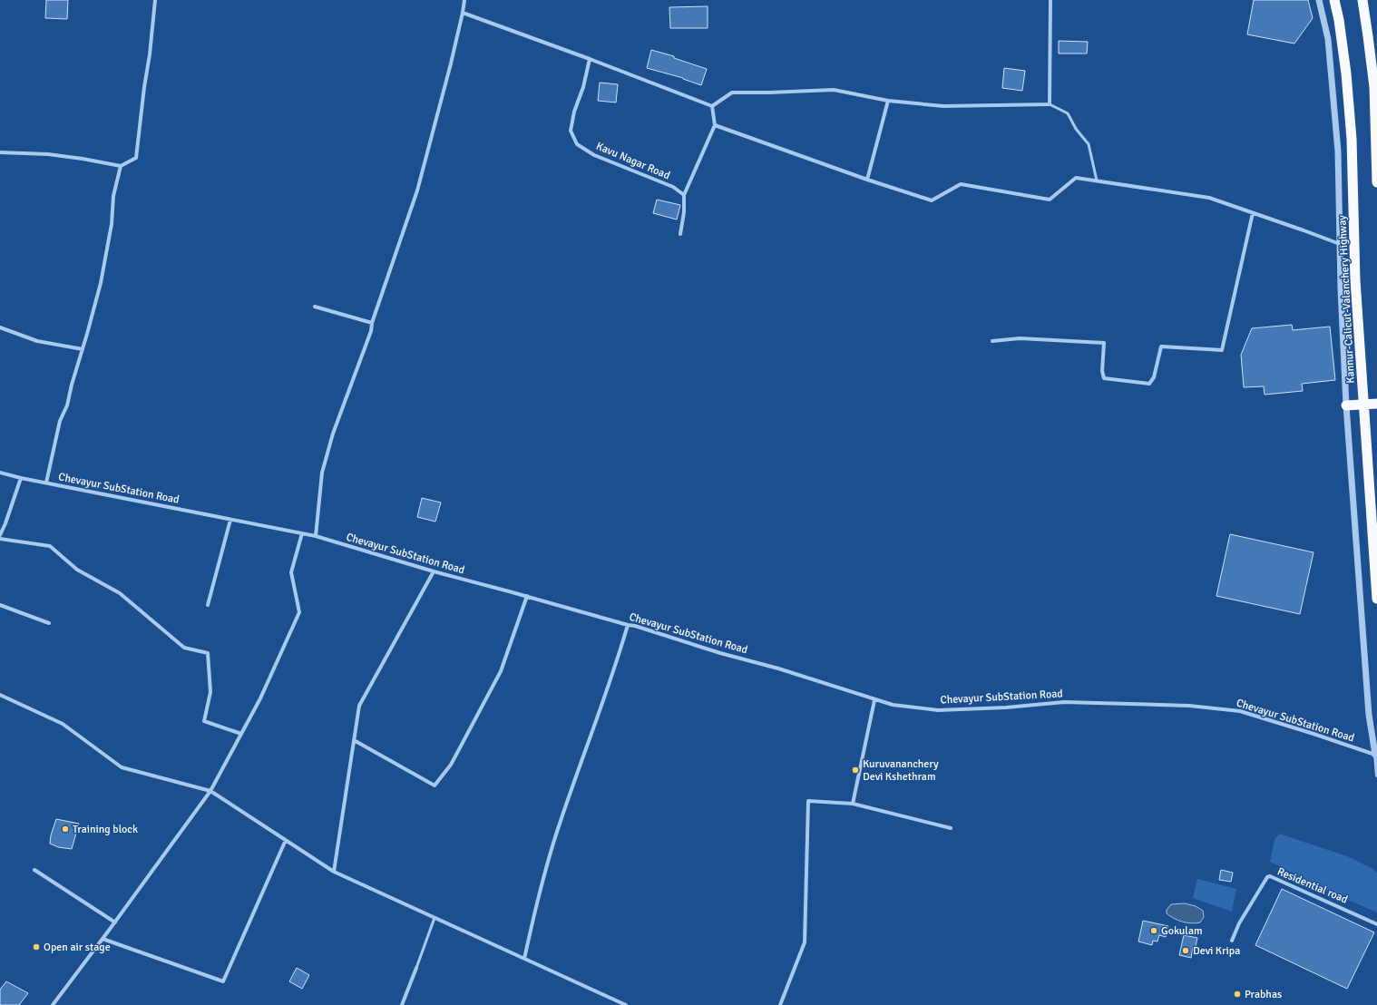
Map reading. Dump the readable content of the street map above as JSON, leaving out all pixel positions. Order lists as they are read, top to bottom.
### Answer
{
  "streets": {
    "highway": ["Kannur-Calicut-Valanchery Highway"],
    "street": ["Kavu Nagar Road", "Chevayur SubStation Road", "Residential road"]
  },
  "places": [
    "Kuruvananchery Devi Kshethram",
    "Training block",
    "Gokulam",
    "Open air stage",
    "Devi Kripa",
    "Prabhas"
  ]
}
